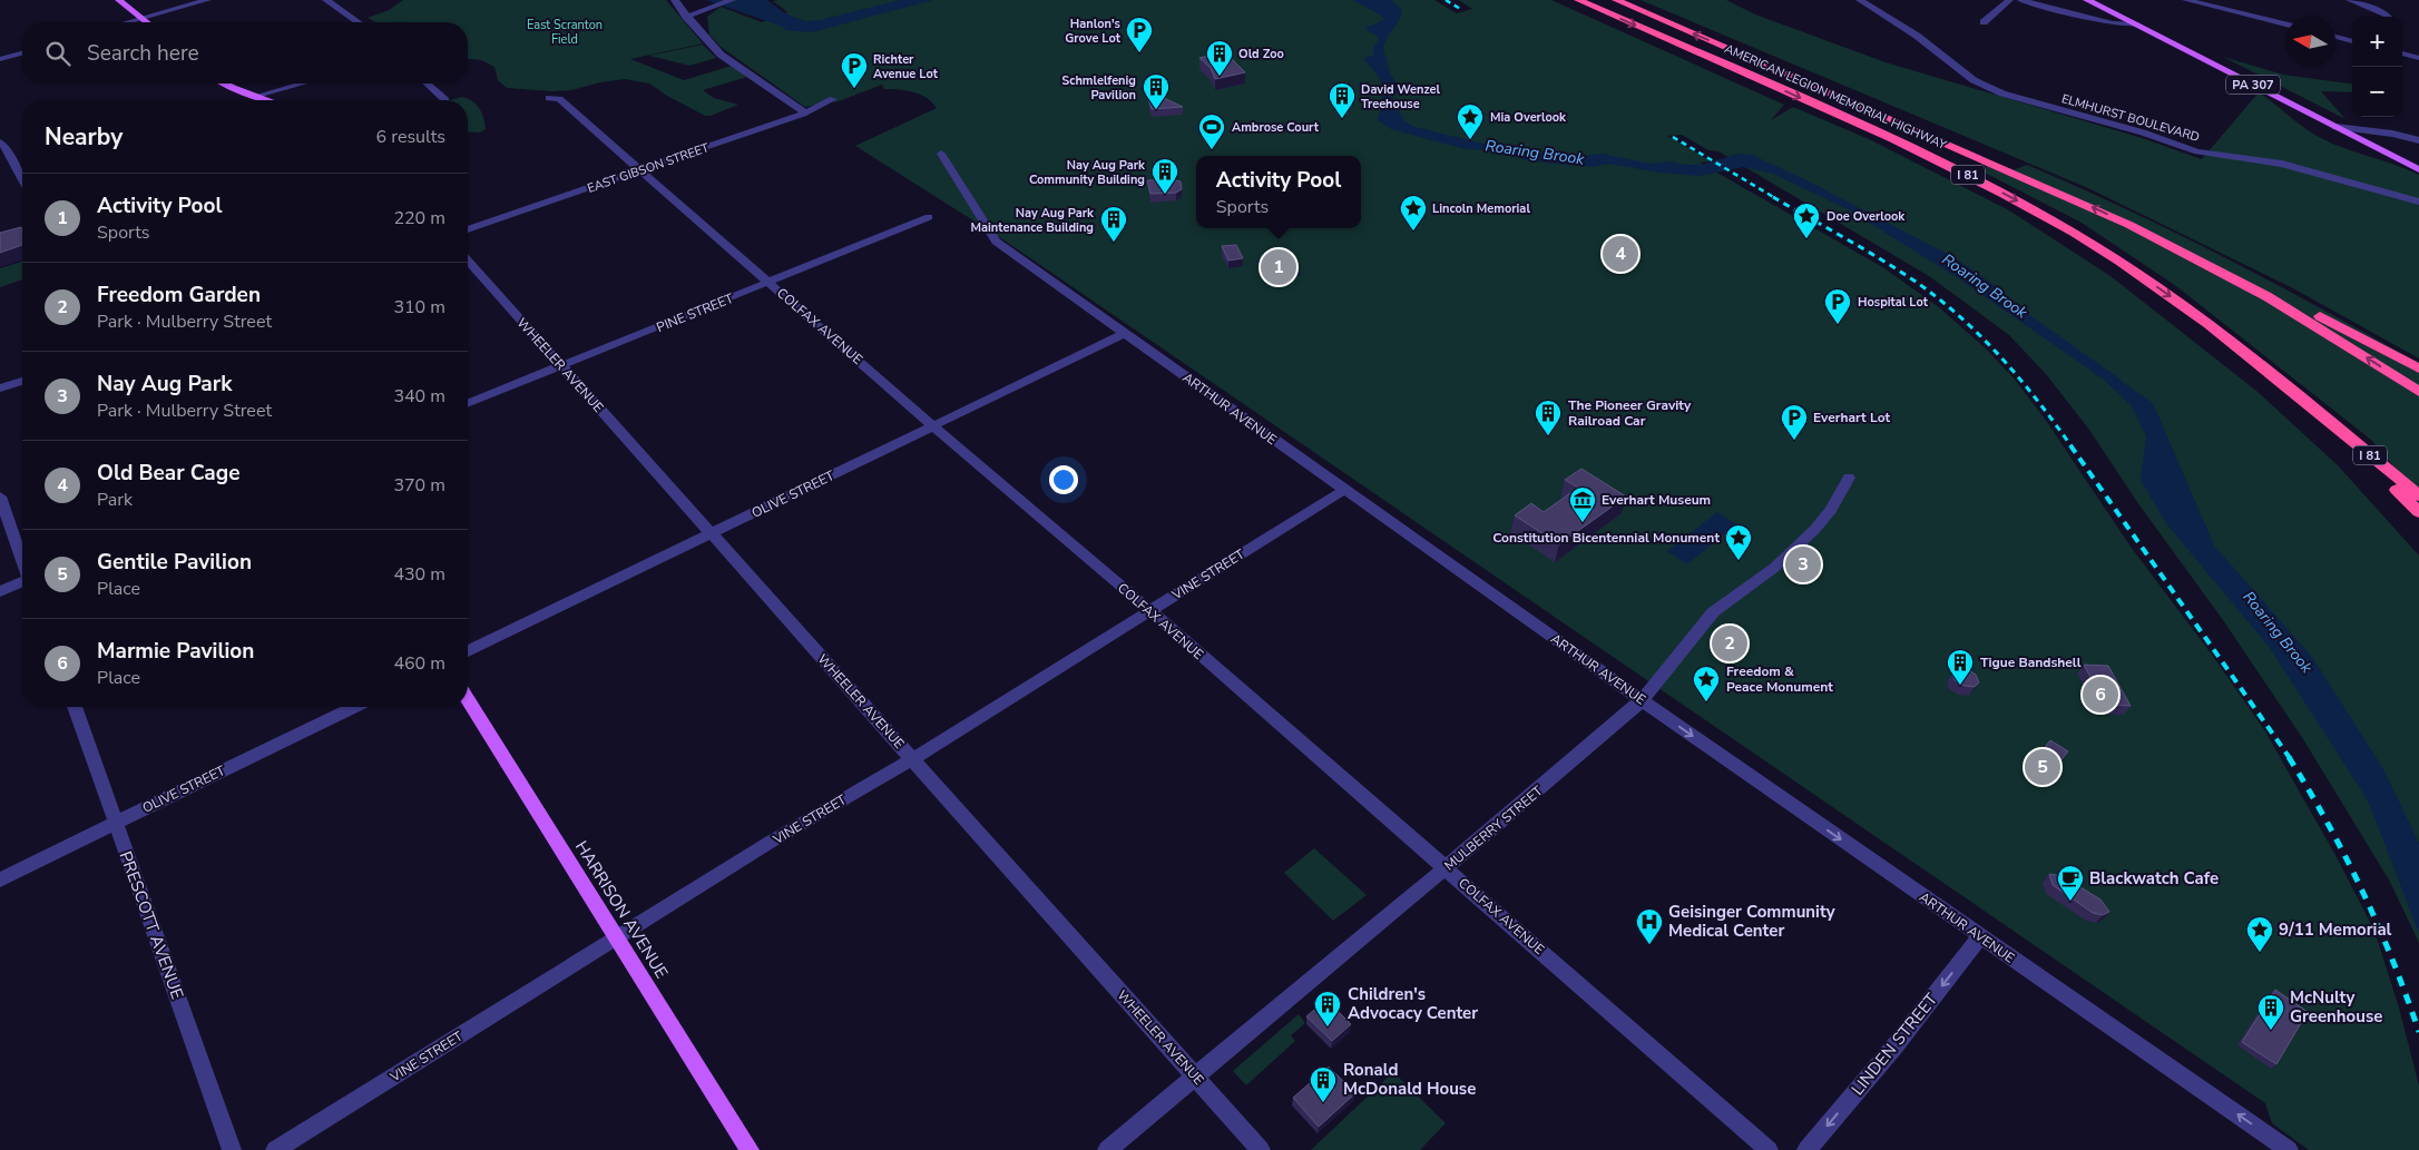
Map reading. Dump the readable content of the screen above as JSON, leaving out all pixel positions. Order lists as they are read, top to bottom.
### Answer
{
  "streets": {
    "highway": ["AMERICAN LEGION MEMORIAL HIGHWAY", "I 81"],
    "main road": ["PA 307", "HARRISON AVENUE"],
    "street": [
      "ELMHURST BOULEVARD",
      "EAST GIBSON STREET",
      "PINE STREET",
      "COLFAX AVENUE",
      "WHEELER AVENUE",
      "ARTHUR AVENUE",
      "OLIVE STREET",
      "VINE STREET",
      "MULBERRY STREET",
      "PRESCOTT AVENUE",
      "LINDEN STREET"
    ]
  },
  "crossings": [
    ["EAST GIBSON STREET", "COLFAX AVENUE"],
    ["PINE STREET", "COLFAX AVENUE"],
    ["PINE STREET", "WHEELER AVENUE"],
    ["COLFAX AVENUE", "OLIVE STREET"],
    ["COLFAX AVENUE", "VINE STREET"],
    ["COLFAX AVENUE", "MULBERRY STREET"],
    ["WHEELER AVENUE", "OLIVE STREET"],
    ["WHEELER AVENUE", "VINE STREET"],
    ["WHEELER AVENUE", "MULBERRY STREET"],
    ["ARTHUR AVENUE", "OLIVE STREET"],
    ["ARTHUR AVENUE", "VINE STREET"],
    ["ARTHUR AVENUE", "MULBERRY STREET"],
    ["ARTHUR AVENUE", "LINDEN STREET"],
    ["OLIVE STREET", "PRESCOTT AVENUE"],
    ["VINE STREET", "HARRISON AVENUE"]
  ],
  "one_way": ["LINDEN STREET"],
  "water": ["Roaring Brook"],
  "parks": ["East Scranton Field"],
  "places": {
    "parking": [
      "Hanlon's Grove Lot",
      "Richter Avenue Lot",
      "Hospital Lot",
      "Everhart Lot"
    ],
    "building": [
      "Old Zoo",
      "Schmlelfenig Pavilion",
      "David Wenzel Treehouse",
      "Nay Aug Park Community Building",
      "Nay Aug Park Maintenance Building",
      "The Pioneer Gravity Railroad Car",
      "Tigue Bandshell",
      "Children's Advocacy Center",
      "McNulty Greenhouse",
      "Ronald McDonald House"
    ],
    "place": [
      "Mia Overlook",
      "Lincoln Memorial",
      "Doe Overlook",
      "Constitution Bicentennial Monument",
      "Freedom & Peace Monument",
      "9/11 Memorial"
    ],
    "sports": ["Ambrose Court"],
    "museum": ["Everhart Museum"],
    "cafe": ["Blackwatch Cafe"],
    "hospital": ["Geisinger Community Medical Center"]
  },
  "north": "left",
  "page": {
    "map_buttons": ["+", "−"],
    "search": "Search here",
    "heading": ["Nearby", "6 results"],
    "popup": ["Activity Pool", "Sports"],
    "list": [
      {
        "mark": "1",
        "name": "Activity Pool",
        "note": "Sports",
        "value": "220 m"
      },
      {
        "mark": "2",
        "name": "Freedom Garden",
        "note": "Park · Mulberry Street",
        "value": "310 m"
      },
      {
        "mark": "3",
        "name": "Nay Aug Park",
        "note": "Park · Mulberry Street",
        "value": "340 m"
      },
      {
        "mark": "4",
        "name": "Old Bear Cage",
        "note": "Park",
        "value": "370 m"
      },
      {
        "mark": "5",
        "name": "Gentile Pavilion",
        "note": "Place",
        "value": "430 m"
      },
      {
        "mark": "6",
        "name": "Marmie Pavilion",
        "note": "Place",
        "value": "460 m"
      }
    ],
    "pins": [
      "4",
      "1",
      "3",
      "2",
      "6",
      "5"
    ]
  }
}
